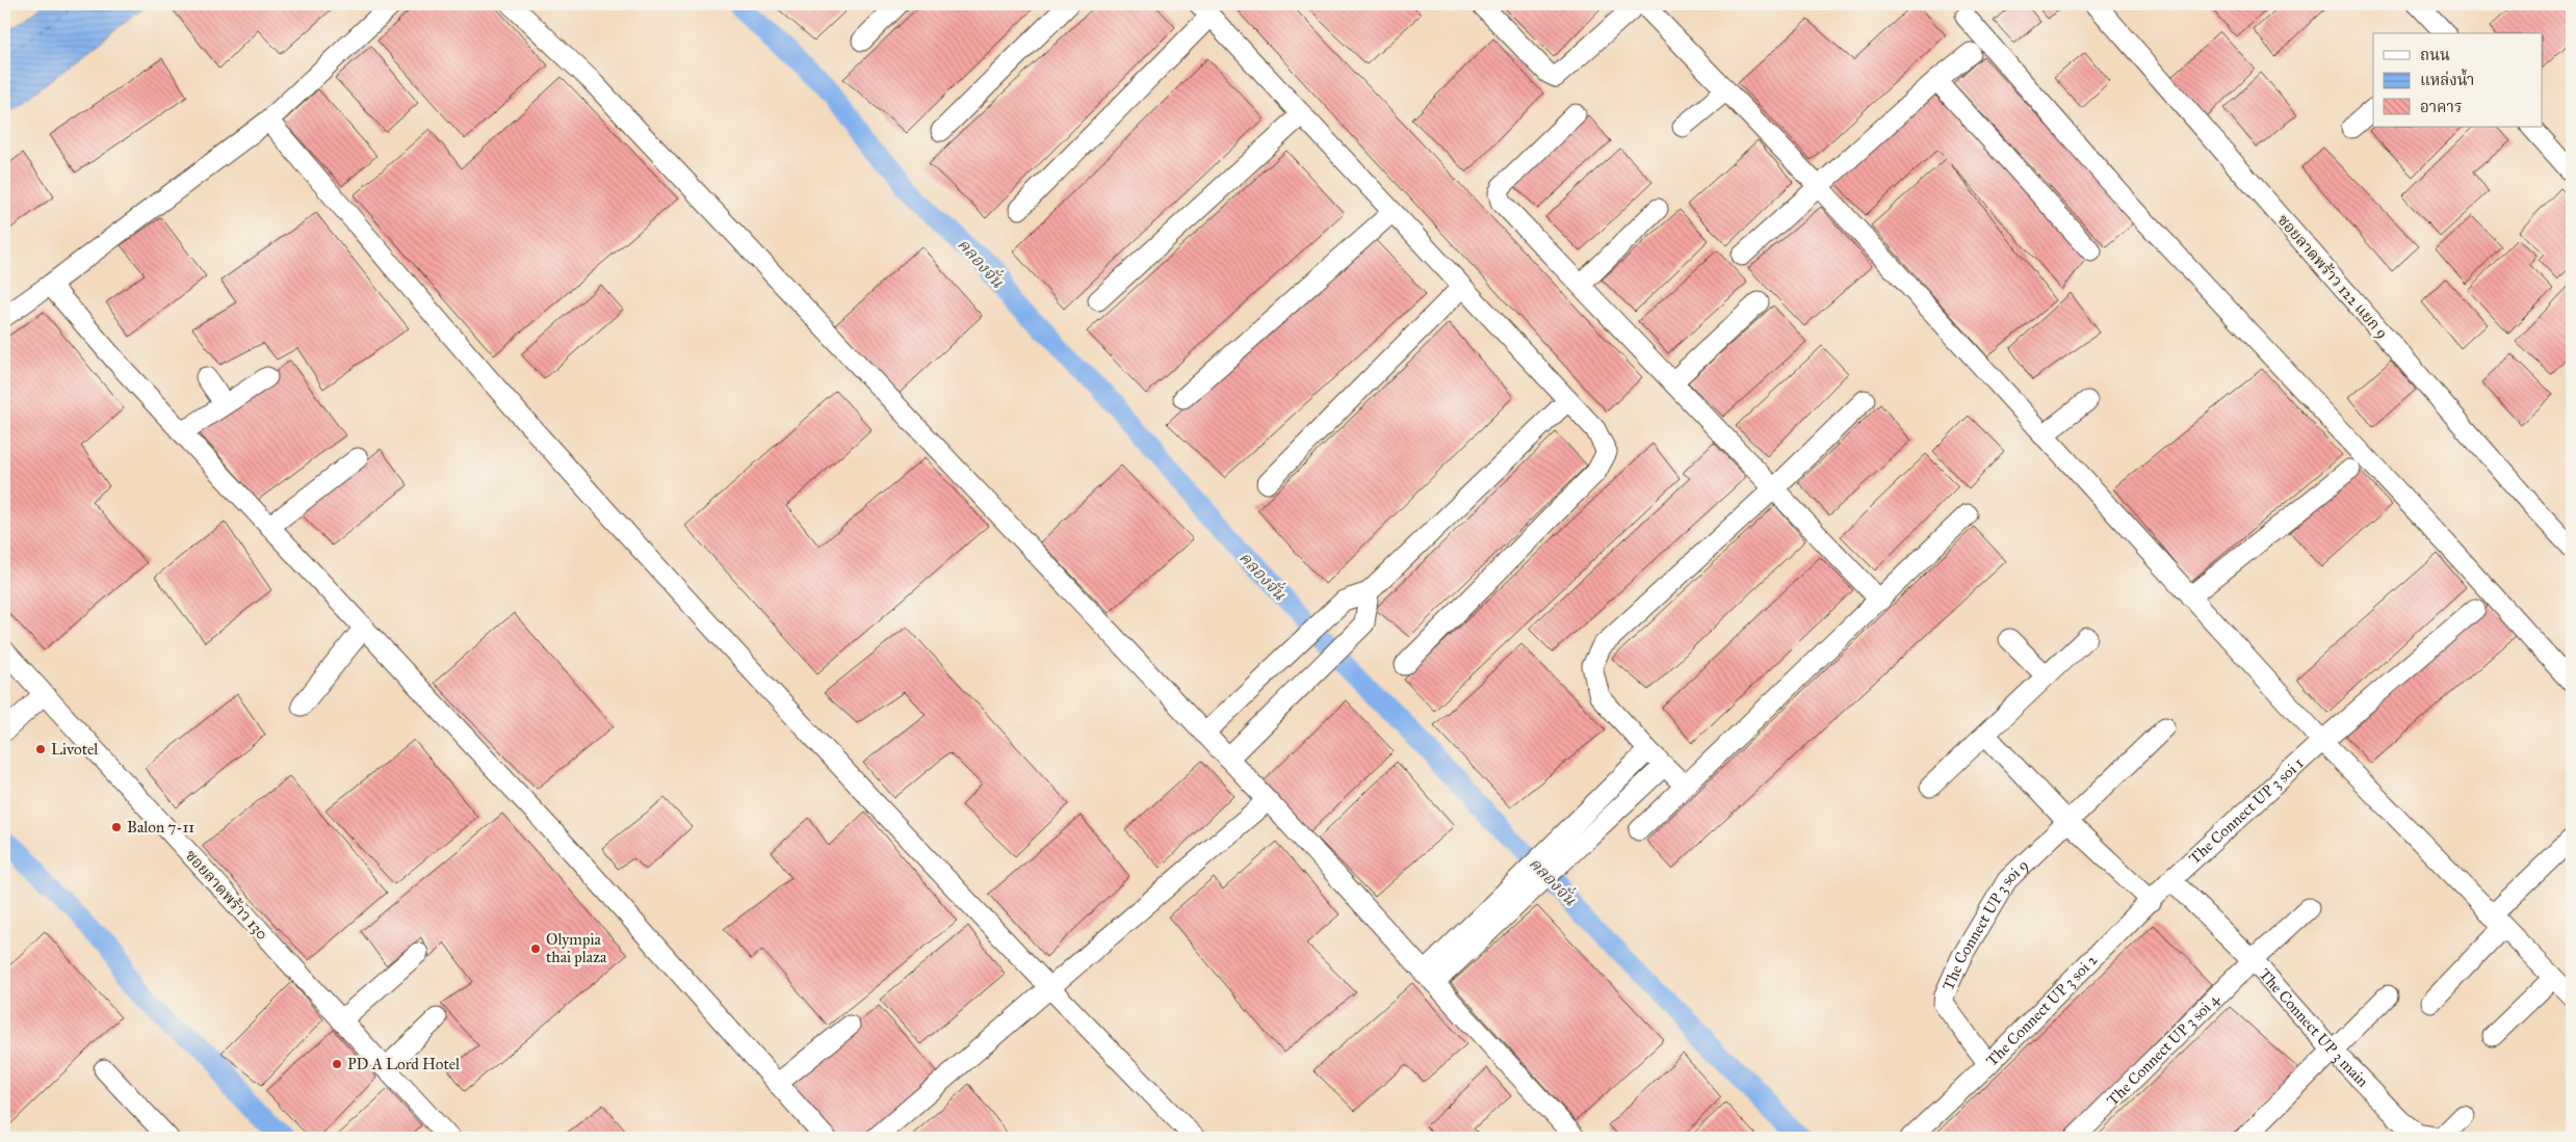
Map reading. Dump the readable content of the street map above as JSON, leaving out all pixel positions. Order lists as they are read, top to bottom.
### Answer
{
  "streets": {
    "street": [
      "ซอยลาดพร้าว 122 แยก 9",
      "The Connect UP 3 soi 1",
      "ซอยลาดพร้าว 130",
      "The Connect UP 3 soi 9",
      "The Connect UP 3 soi 2",
      "The Connect UP 3 main",
      "The Connect UP 3 soi 4"
    ]
  },
  "crossings": [
    ["The Connect UP 3 soi 1", "The Connect UP 3 soi 2"],
    ["The Connect UP 3 soi 1", "The Connect UP 3 main"],
    ["The Connect UP 3 soi 9", "The Connect UP 3 soi 2"],
    ["The Connect UP 3 soi 2", "The Connect UP 3 main"],
    ["The Connect UP 3 main", "The Connect UP 3 soi 4"]
  ],
  "water": ["คลองจั่น"],
  "places": [
    "Livotel",
    "Balon 7-11",
    "Olympia thai plaza",
    "PD A Lord Hotel"
  ],
  "legend": ["ถนน", "แหล่งน้ำ", "อาคาร"]
}
